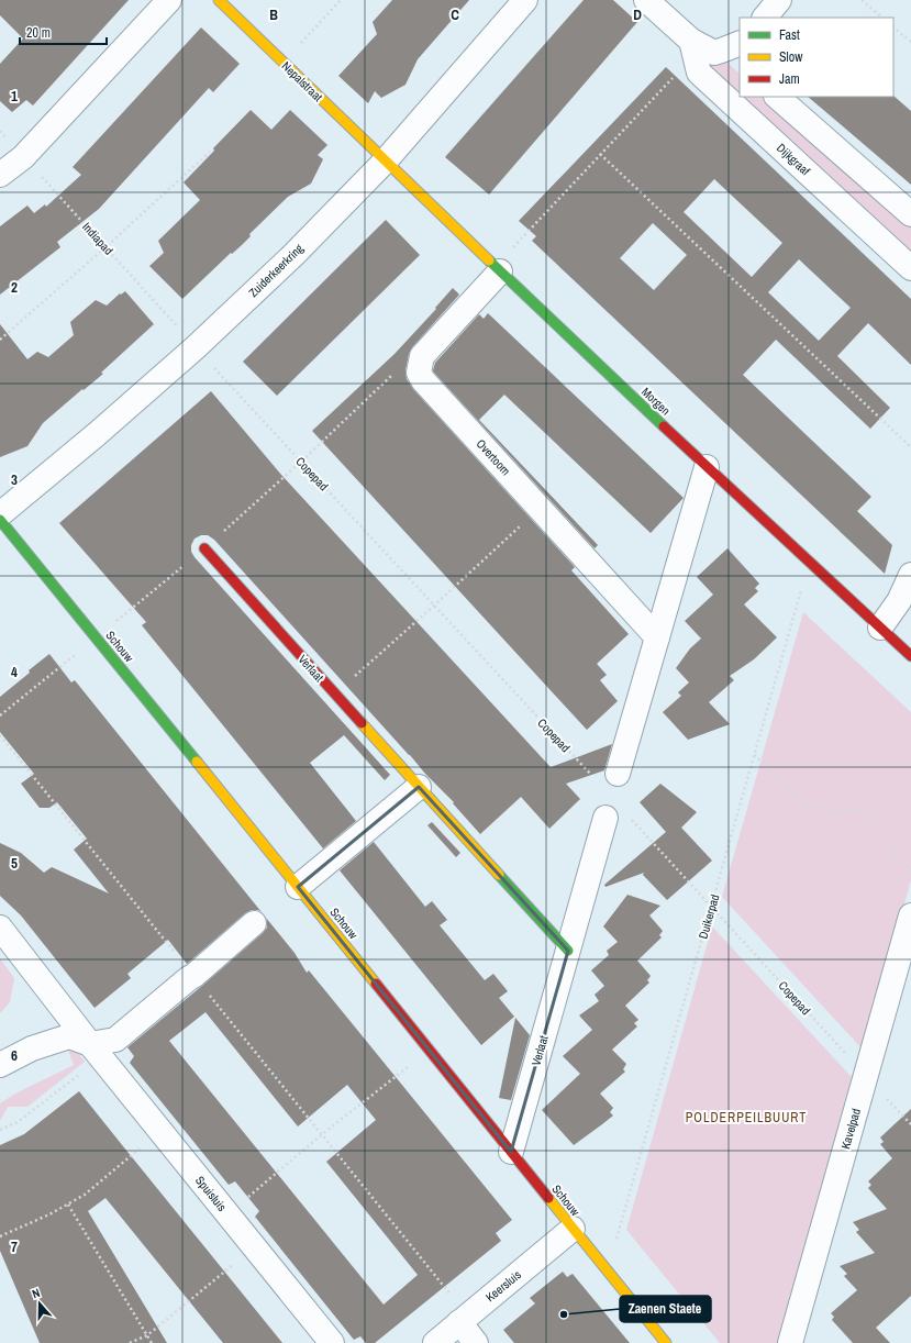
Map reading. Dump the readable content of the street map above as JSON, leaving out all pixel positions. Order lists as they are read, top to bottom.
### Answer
{
  "streets": {
    "street": [
      "Nepalstraat",
      "Dijkgraaf",
      "Zuiderkeerkring",
      "Morgen",
      "Overtoom",
      "Schouw",
      "Verlaat",
      "Kavelpad",
      "Spuisluis",
      "Keersluis"
    ],
    "path": ["Indiapad", "Copepad", "Duikerpad"]
  },
  "crossings": [
    ["Nepalstraat", "Zuiderkeerkring"],
    ["Nepalstraat", "Morgen"],
    ["Indiapad", "Zuiderkeerkring"],
    ["Indiapad", "Copepad"],
    ["Zuiderkeerkring", "Morgen"],
    ["Zuiderkeerkring", "Copepad"],
    ["Morgen", "Overtoom"],
    ["Morgen", "Duikerpad"],
    ["Copepad", "Duikerpad"],
    ["Copepad", "Kavelpad"],
    ["Schouw", "Verlaat"],
    ["Schouw", "Duikerpad"],
    ["Schouw", "Keersluis"]
  ],
  "districts": ["POLDERPEILBUURT"],
  "places": ["Zaenen Staete"],
  "legend": ["Fast", "Slow", "Jam"],
  "scale_bar": "20 m",
  "north": "top",
  "grid": {
    "columns": ["B", "C", "D"],
    "rows": [
      "1",
      "2",
      "3",
      "4",
      "5",
      "6",
      "7"
    ]
  }
}
